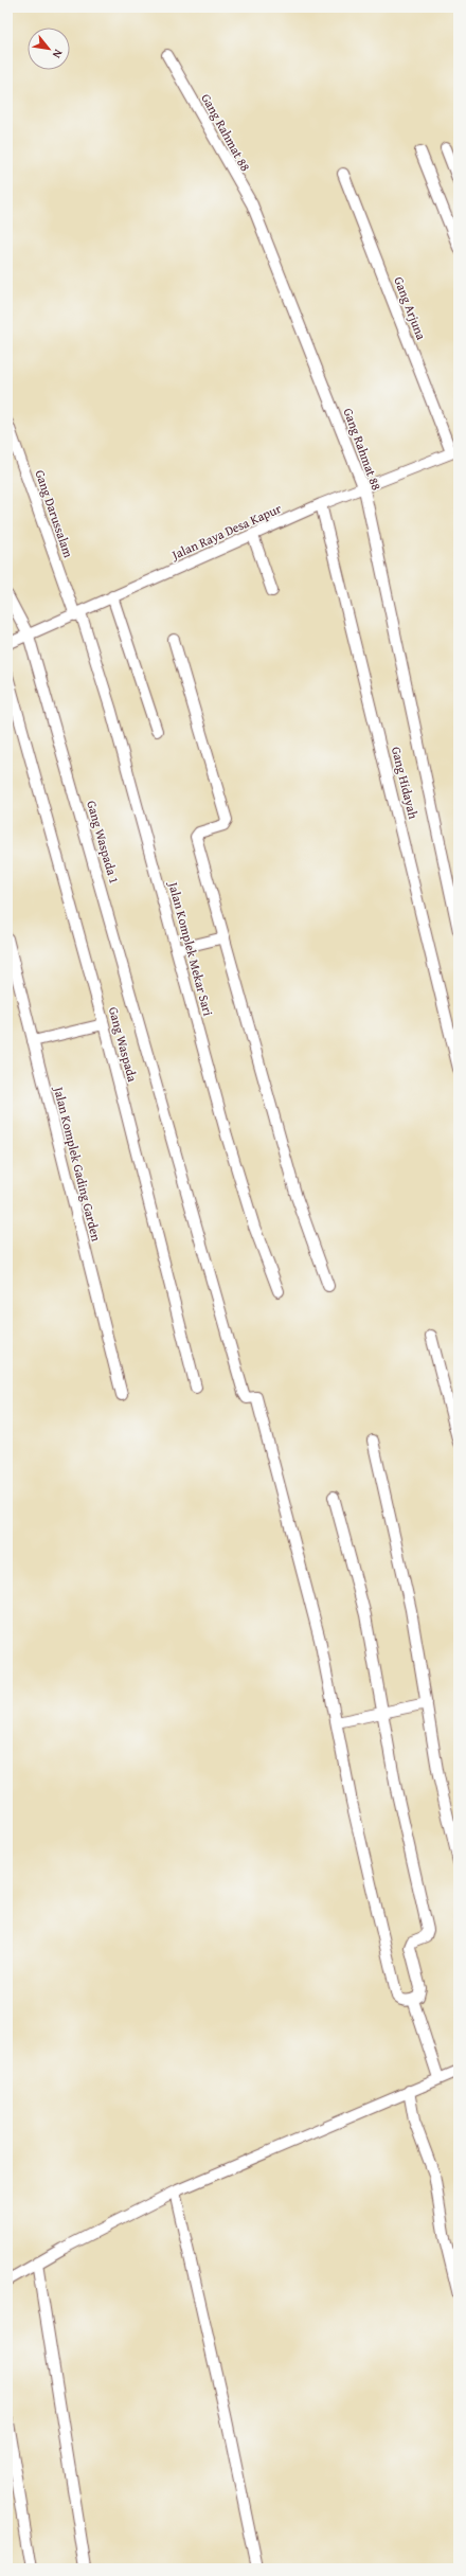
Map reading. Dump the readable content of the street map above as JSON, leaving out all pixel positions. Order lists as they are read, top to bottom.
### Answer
{
  "streets": {
    "street": [
      "Gang Rahmat 88",
      "Gang Arjuna",
      "Gang Darussalam",
      "Jalan Raya Desa Kapur",
      "Gang Hidayah",
      "Gang Waspada 1",
      "Jalan Komplek Mekar Sari",
      "Gang Waspada",
      "Jalan Komplek Gading Garden"
    ]
  },
  "crossings": [
    ["Gang Rahmat 88", "Jalan Raya Desa Kapur"],
    ["Gang Arjuna", "Jalan Raya Desa Kapur"],
    ["Gang Darussalam", "Jalan Raya Desa Kapur"],
    ["Gang Darussalam", "Jalan Komplek Mekar Sari"],
    ["Jalan Raya Desa Kapur", "Gang Hidayah"],
    ["Jalan Raya Desa Kapur", "Gang Waspada 1"],
    ["Jalan Raya Desa Kapur", "Jalan Komplek Mekar Sari"]
  ],
  "north": "bottom right"
}
